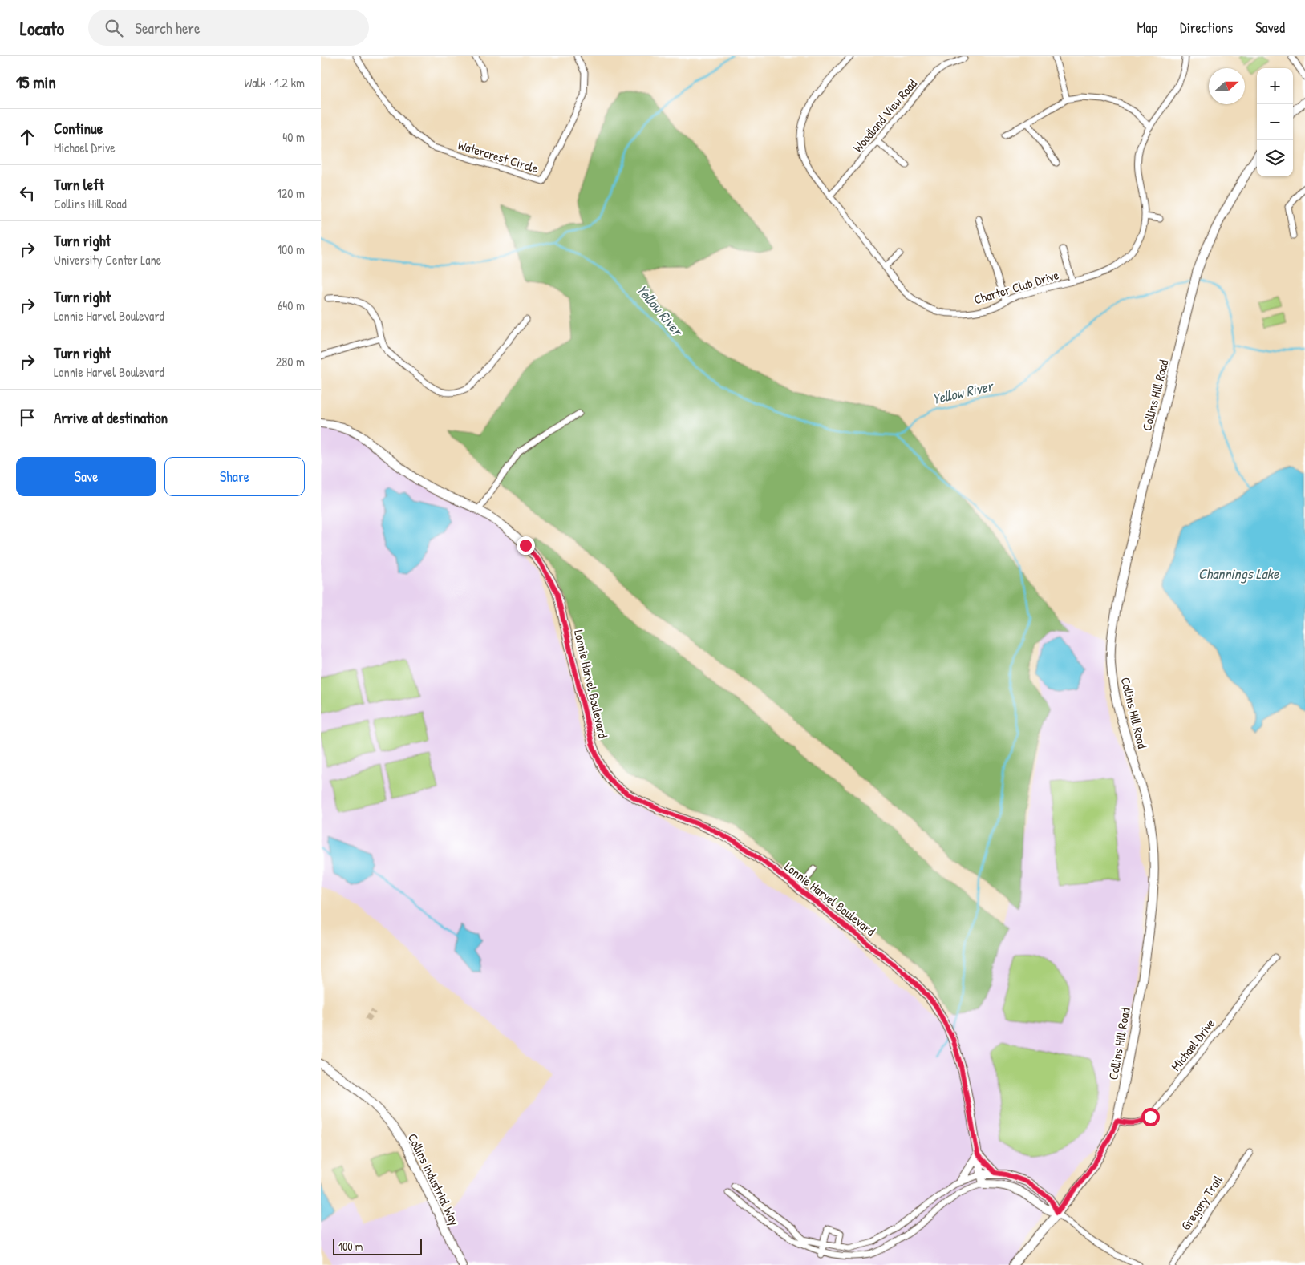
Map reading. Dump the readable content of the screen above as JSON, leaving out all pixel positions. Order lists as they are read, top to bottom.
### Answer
{
  "streets": {
    "street": [
      "Woodland View Road",
      "Watercrest Circle",
      "Charter Club Drive",
      "Collins Hill Road",
      "Lonnie Harvel Boulevard",
      "Michael Drive",
      "Collins Industrial Way",
      "Gregory Trail"
    ]
  },
  "crossings": [
    ["Woodland View Road", "Charter Club Drive"],
    ["Collins Hill Road", "Michael Drive"]
  ],
  "water": ["Yellow River", "Channings Lake"],
  "scale_bar": "100 m",
  "north": "right",
  "page": {
    "header": "Locato",
    "search": "Search here",
    "nav": ["Map", "Directions", "Saved"],
    "heading": ["15 min", "Walk · 1.2 km"],
    "map_buttons": ["+", "−"],
    "list": [
      ["Continue", "Michael Drive", "40 m"],
      ["Turn left", "Collins Hill Road", "120 m"],
      ["Turn right", "University Center Lane", "100 m"],
      ["Turn right", "Lonnie Harvel Boulevard", "640 m"],
      ["Turn right", "Lonnie Harvel Boulevard", "280 m"],
      "Arrive at destination"
    ],
    "buttons": ["Save", "Share"],
    "scale": "100 m"
  }
}
